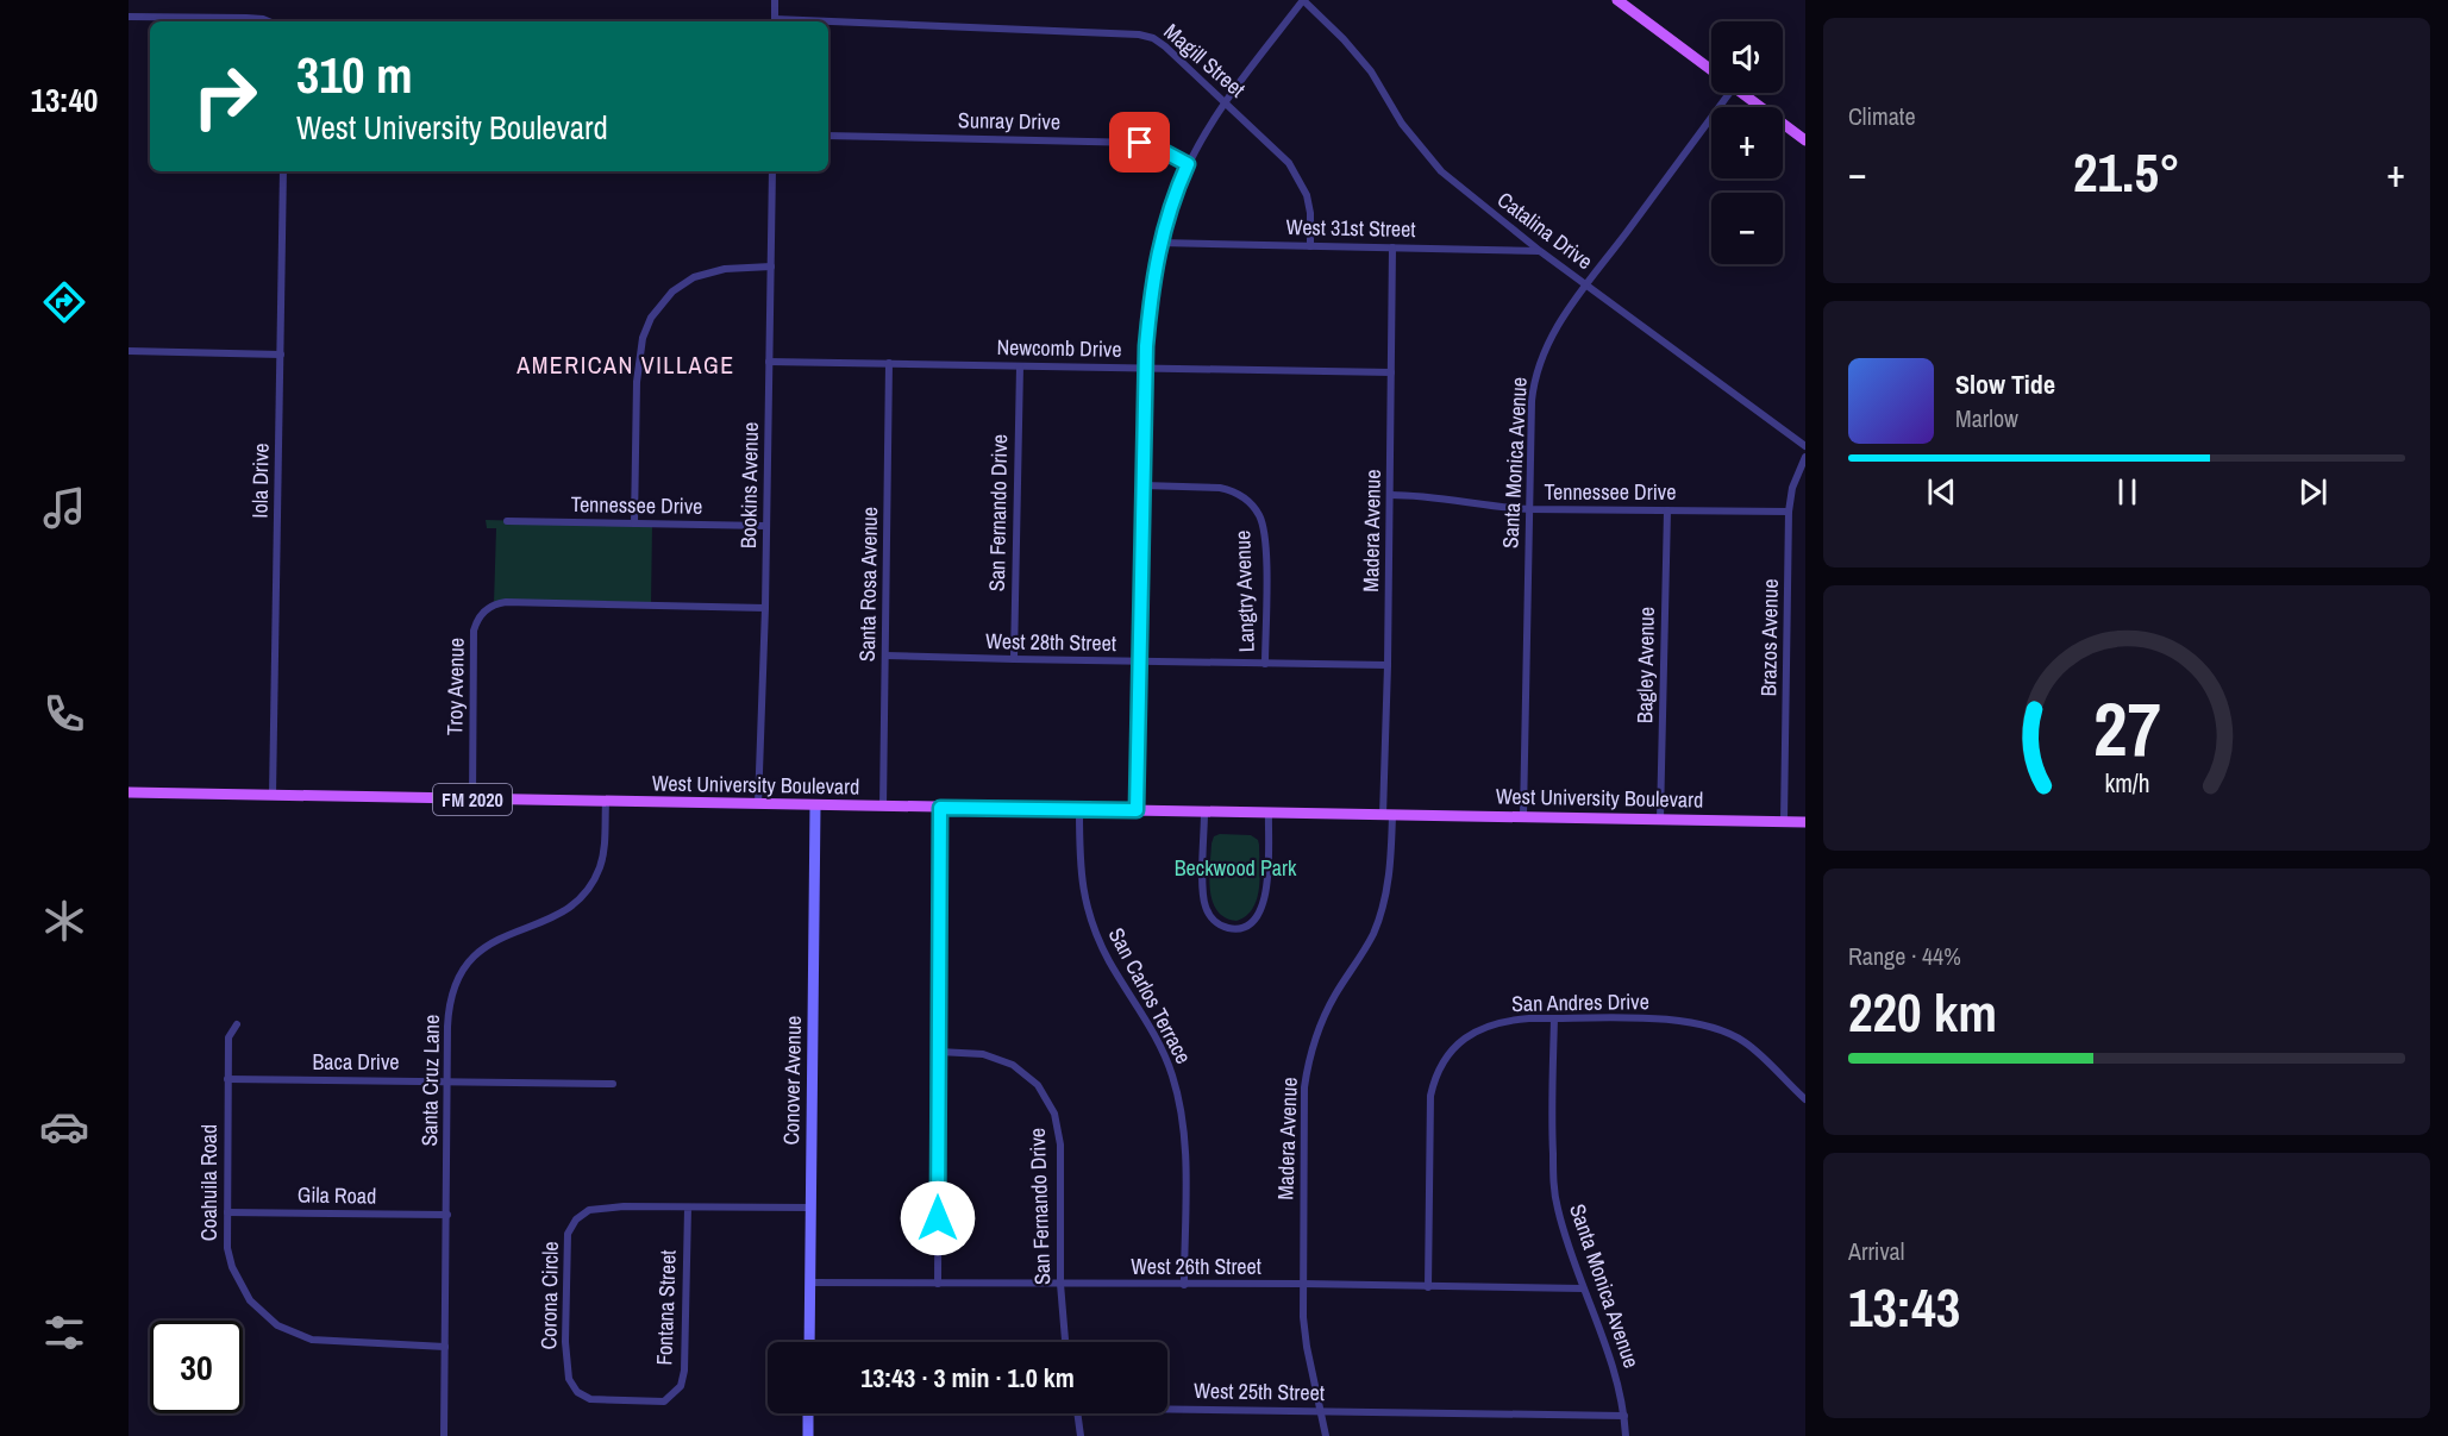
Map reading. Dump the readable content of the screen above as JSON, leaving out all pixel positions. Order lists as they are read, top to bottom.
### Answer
{
  "streets": {
    "main road": ["West University Boulevard", "FM 2020"],
    "street": [
      "Magill Street",
      "Sunray Drive",
      "West 31st Street",
      "Catalina Drive",
      "Newcomb Drive",
      "Santa Monica Avenue",
      "Iola Drive",
      "Bookins Avenue",
      "Tennessee Drive",
      "San Fernando Drive",
      "Madera Avenue",
      "Santa Rosa Avenue",
      "Langtry Avenue",
      "Brazos Avenue",
      "West 28th Street",
      "Bagley Avenue",
      "Troy Avenue",
      "San Carlos Terrace",
      "San Andres Drive",
      "Baca Drive",
      "Santa Cruz Lane",
      "Conover Avenue",
      "Coahuila Road",
      "Gila Road",
      "West 26th Street",
      "Corona Circle",
      "Fontana Street",
      "West 25th Street"
    ]
  },
  "crossings": [
    ["Magill Street", "West 31st Street"],
    ["West 31st Street", "Catalina Drive"],
    ["West 31st Street", "Madera Avenue"],
    ["Catalina Drive", "Santa Monica Avenue"],
    ["Newcomb Drive", "Bookins Avenue"],
    ["Newcomb Drive", "San Fernando Drive"],
    ["Newcomb Drive", "Madera Avenue"],
    ["Newcomb Drive", "Santa Rosa Avenue"],
    ["Santa Monica Avenue", "Tennessee Drive"],
    ["Santa Monica Avenue", "West University Boulevard"],
    ["Santa Monica Avenue", "San Andres Drive"],
    ["Santa Monica Avenue", "West 26th Street"],
    ["Santa Monica Avenue", "West 25th Street"],
    ["Iola Drive", "West University Boulevard"],
    ["Bookins Avenue", "Tennessee Drive"],
    ["Bookins Avenue", "Troy Avenue"],
    ["Bookins Avenue", "West University Boulevard"],
    ["Tennessee Drive", "Madera Avenue"],
    ["Tennessee Drive", "Brazos Avenue"],
    ["Tennessee Drive", "Bagley Avenue"],
    ["San Fernando Drive", "West 28th Street"],
    ["San Fernando Drive", "West 26th Street"],
    ["Madera Avenue", "West 28th Street"],
    ["Madera Avenue", "West University Boulevard"],
    ["Madera Avenue", "West 26th Street"],
    ["Madera Avenue", "West 25th Street"],
    ["Santa Rosa Avenue", "West 28th Street"],
    ["Santa Rosa Avenue", "West University Boulevard"],
    ["Langtry Avenue", "West 28th Street"],
    ["Brazos Avenue", "West University Boulevard"],
    ["Bagley Avenue", "West University Boulevard"],
    ["Troy Avenue", "West University Boulevard"],
    ["West University Boulevard", "San Carlos Terrace"],
    ["West University Boulevard", "Santa Cruz Lane"],
    ["West University Boulevard", "Conover Avenue"],
    ["San Carlos Terrace", "West 26th Street"],
    ["San Andres Drive", "West 26th Street"],
    ["Baca Drive", "Santa Cruz Lane"],
    ["Baca Drive", "Coahuila Road"],
    ["Santa Cruz Lane", "Coahuila Road"],
    ["Santa Cruz Lane", "Gila Road"],
    ["Conover Avenue", "West 26th Street"],
    ["Conover Avenue", "Corona Circle"],
    ["Coahuila Road", "Gila Road"],
    ["Corona Circle", "Fontana Street"]
  ],
  "districts": ["AMERICAN VILLAGE"],
  "parks": ["Beckwood Park"],
  "page": {
    "tabs": "13:40",
    "tile": [
      "Climate",
      ["Range · 44%", "220 km"],
      ["Arrival", "13:43"]
    ],
    "map_buttons": ["+", "−"],
    "turn": ["310 m", "West University Boulevard"],
    "heat": ["−", "21.5°", "+"],
    "song": ["Slow Tide", "Marlow"],
    "limit": "30",
    "trip": "13:43 · 3 min · 1.0 km",
    "gauge": ["27", "km/h"]
  }
}
